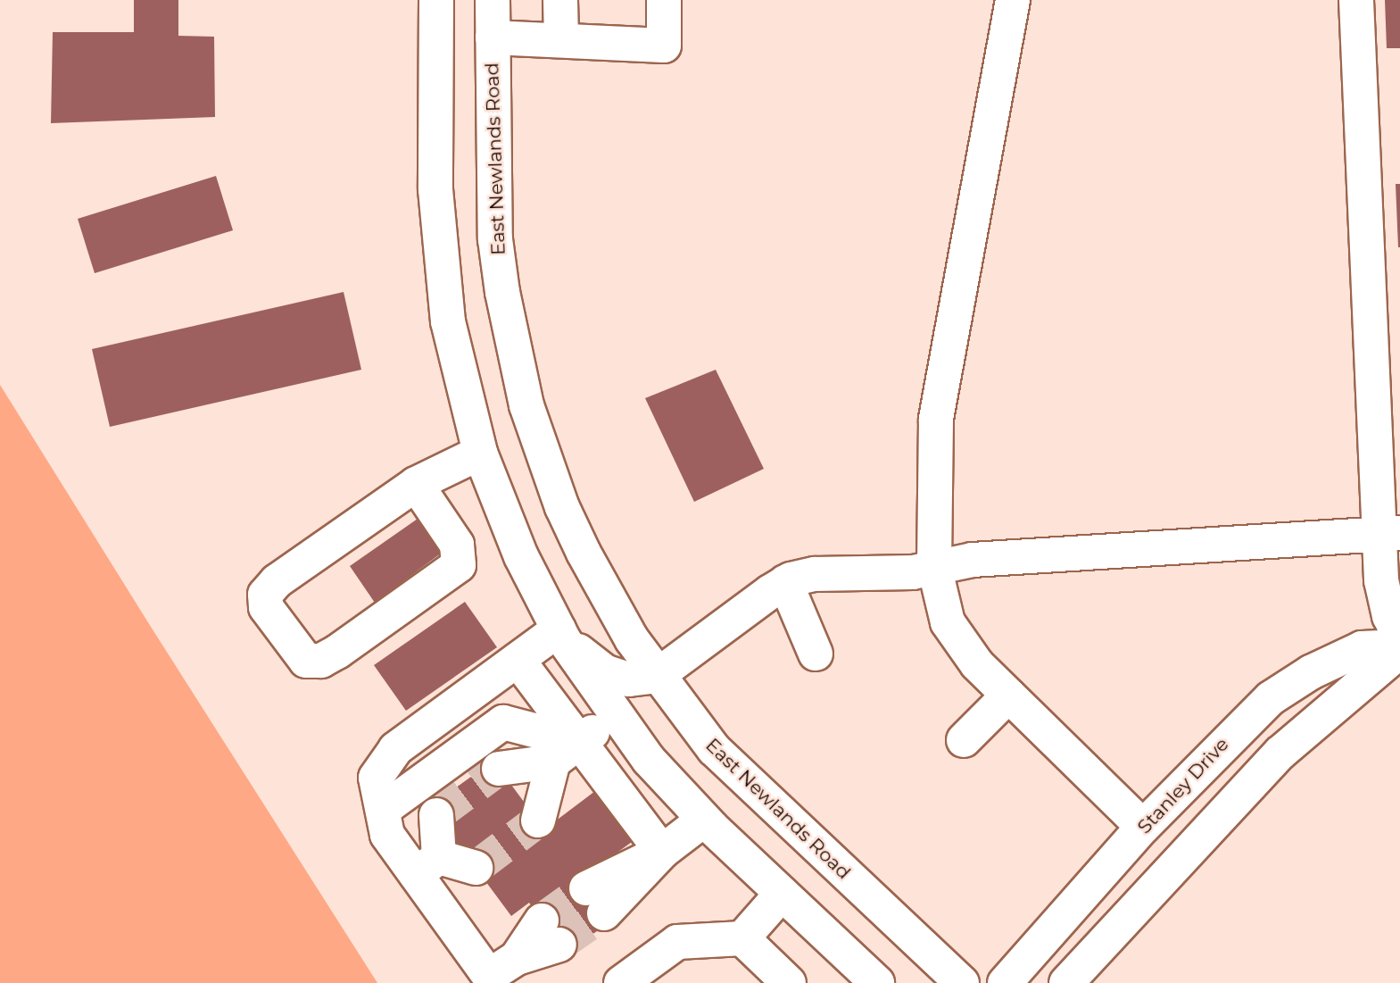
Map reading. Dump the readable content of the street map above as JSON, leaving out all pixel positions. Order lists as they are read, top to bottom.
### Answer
{
  "streets": {
    "street": ["East Newlands Road", "Stanley Drive"]
  }
}
